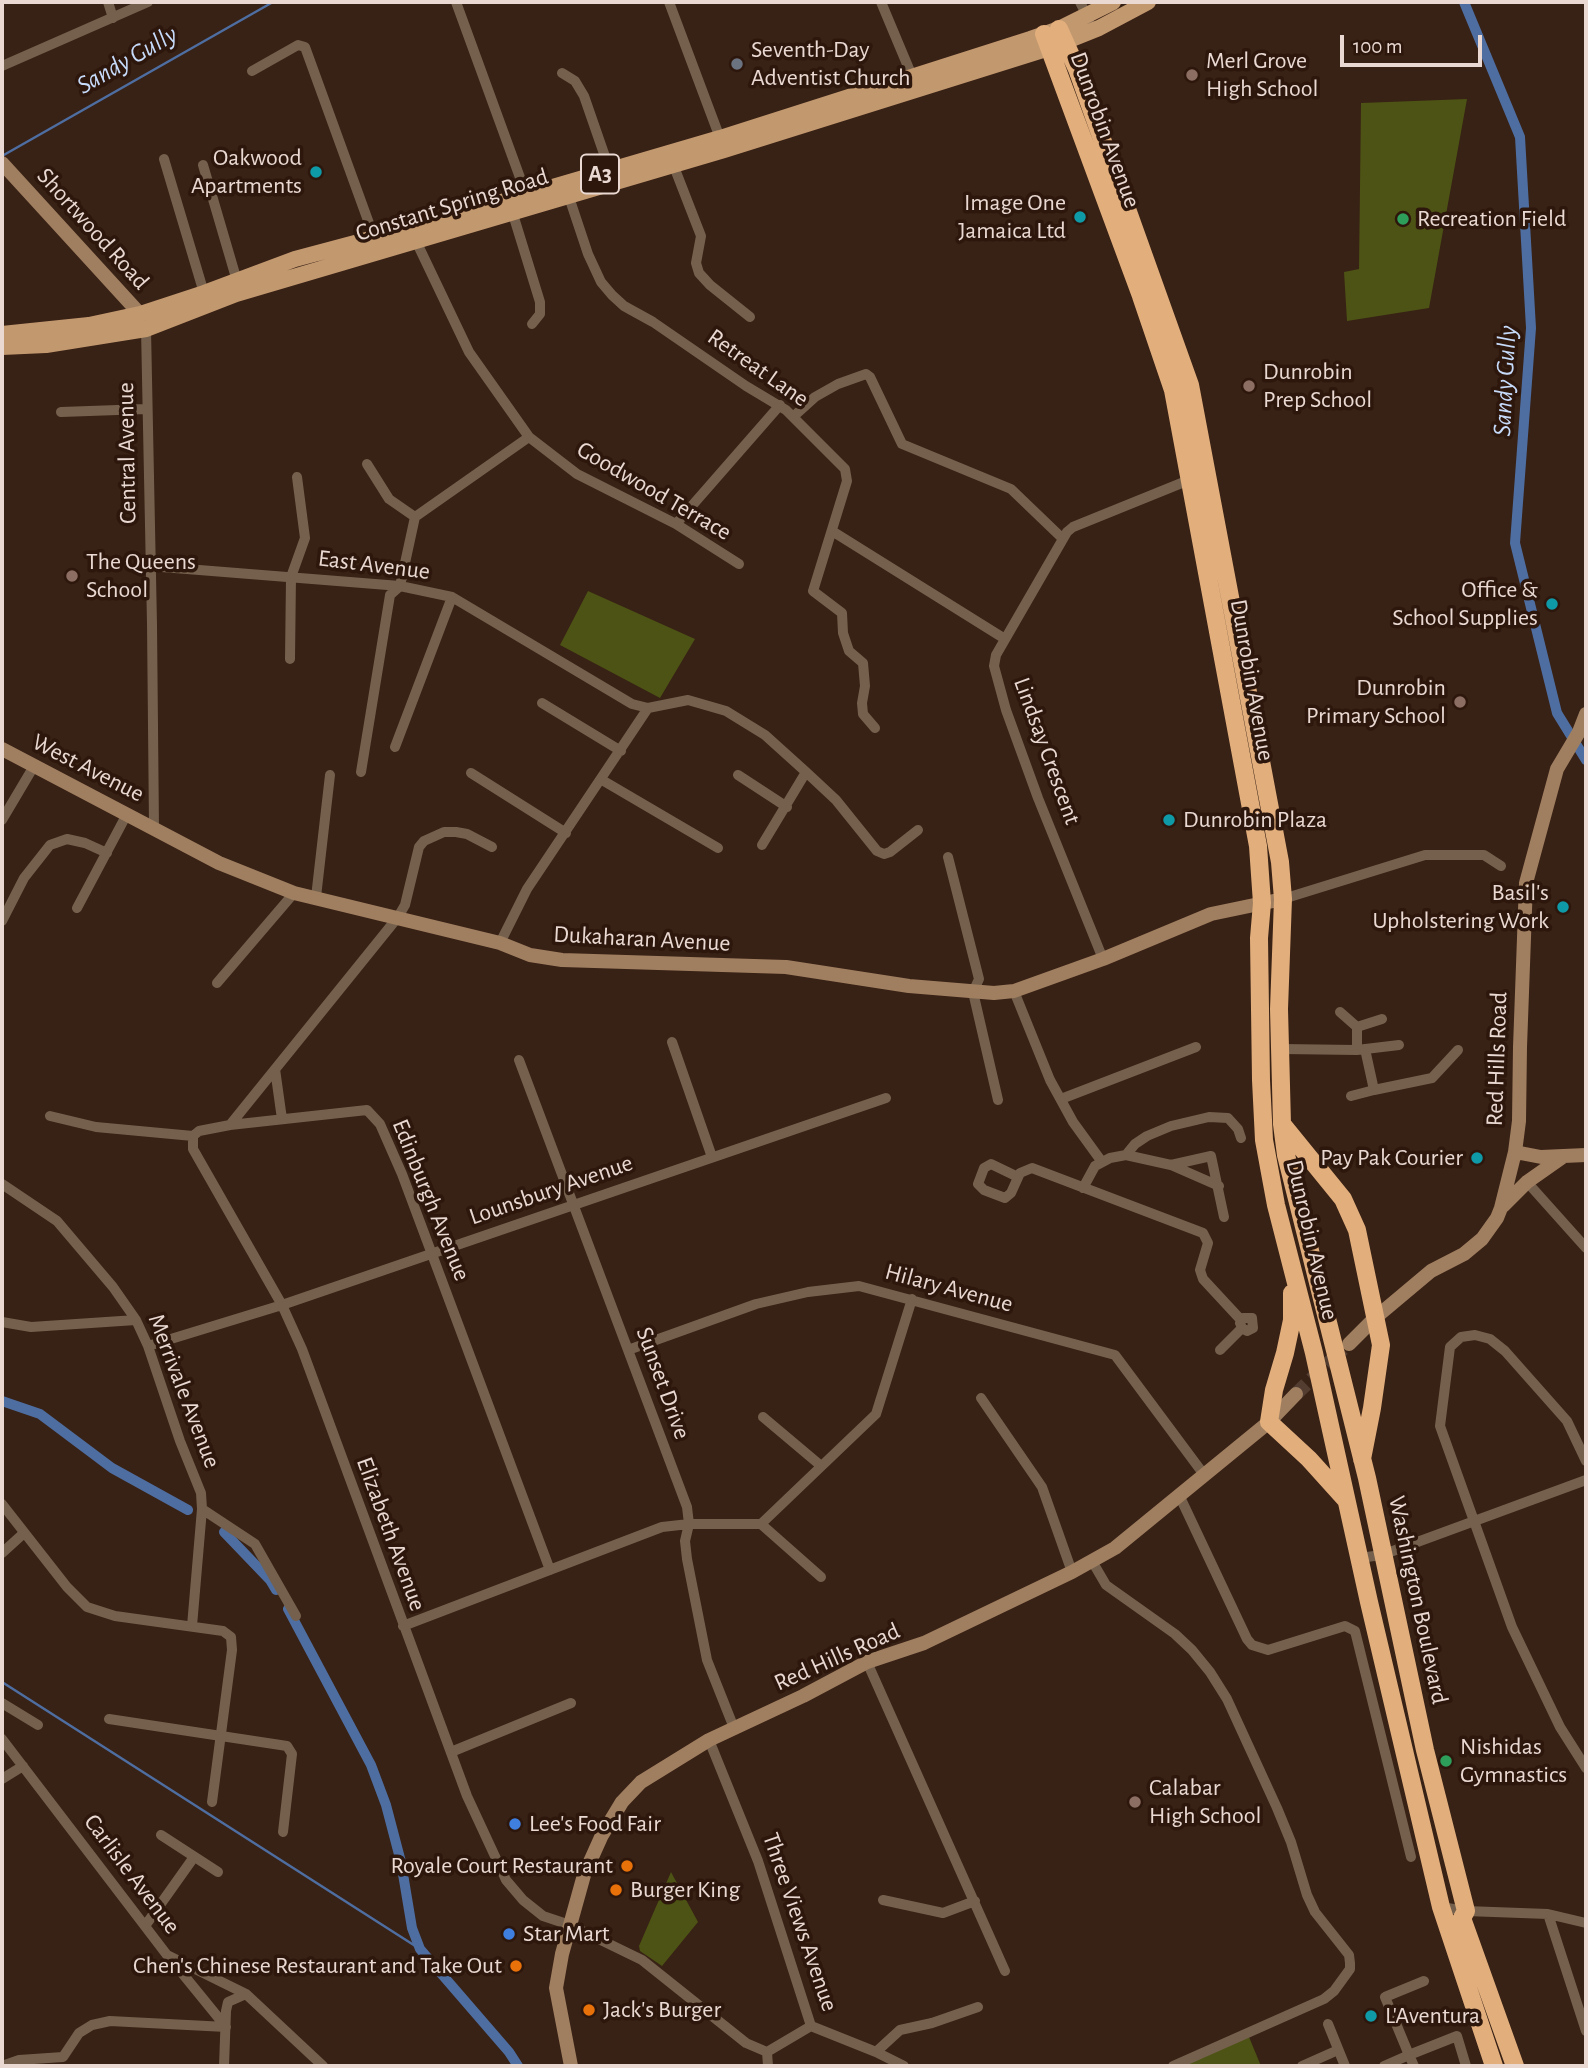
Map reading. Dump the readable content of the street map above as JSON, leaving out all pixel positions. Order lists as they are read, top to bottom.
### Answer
{
  "streets": {
    "highway": ["Dunrobin Avenue", "Washington Boulevard"],
    "main road": [
      "A3",
      "Constant Spring Road",
      "Shortwood Road",
      "West Avenue",
      "Dukaharan Avenue",
      "Red Hills Road"
    ],
    "street": [
      "Retreat Lane",
      "Central Avenue",
      "Goodwood Terrace",
      "East Avenue",
      "Lindsay Crescent",
      "Lounsbury Avenue",
      "Edinburgh Avenue",
      "Hilary Avenue",
      "Sunset Drive",
      "Merrivale Avenue",
      "Elizabeth Avenue",
      "Carlisle Avenue",
      "Three Views Avenue"
    ]
  },
  "crossings": [
    ["Dunrobin Avenue", "Constant Spring Road"],
    ["Dunrobin Avenue", "Lindsay Crescent"],
    ["Dunrobin Avenue", "Red Hills Road"],
    ["Dunrobin Avenue", "Washington Boulevard"],
    ["Constant Spring Road", "Shortwood Road"],
    ["Constant Spring Road", "Retreat Lane"],
    ["Constant Spring Road", "Central Avenue"],
    ["Constant Spring Road", "Goodwood Terrace"],
    ["Shortwood Road", "Central Avenue"],
    ["Central Avenue", "East Avenue"],
    ["Central Avenue", "West Avenue"],
    ["Central Avenue", "Dukaharan Avenue"],
    ["Lindsay Crescent", "Dukaharan Avenue"],
    ["West Avenue", "Dukaharan Avenue"],
    ["Red Hills Road", "Hilary Avenue"],
    ["Red Hills Road", "Sunset Drive"],
    ["Red Hills Road", "Elizabeth Avenue"],
    ["Red Hills Road", "Washington Boulevard"],
    ["Red Hills Road", "Three Views Avenue"],
    ["Lounsbury Avenue", "Edinburgh Avenue"],
    ["Lounsbury Avenue", "Sunset Drive"],
    ["Lounsbury Avenue", "Merrivale Avenue"],
    ["Lounsbury Avenue", "Elizabeth Avenue"],
    ["Edinburgh Avenue", "Elizabeth Avenue"],
    ["Hilary Avenue", "Sunset Drive"]
  ],
  "water": ["Sandy Gully"],
  "places": [
    "Seventh-Day Adventist Church",
    "Merl Grove High School",
    "Oakwood Apartments",
    "Image One Jamaica Ltd",
    "Recreation Field",
    "Dunrobin Prep School",
    "The Queens School",
    "Office & School Supplies",
    "Dunrobin Primary School",
    "Dunrobin Plaza",
    "Basil's Upholstering Work",
    "Pay Pak Courier",
    "Nishidas Gymnastics",
    "Calabar High School",
    "Lee's Food Fair",
    "Royale Court Restaurant",
    "Burger King",
    "Star Mart",
    "Chen's Chinese Restaurant and Take Out",
    "Jack's Burger",
    "L'Aventura"
  ],
  "scale_bar": "100 m"
}
